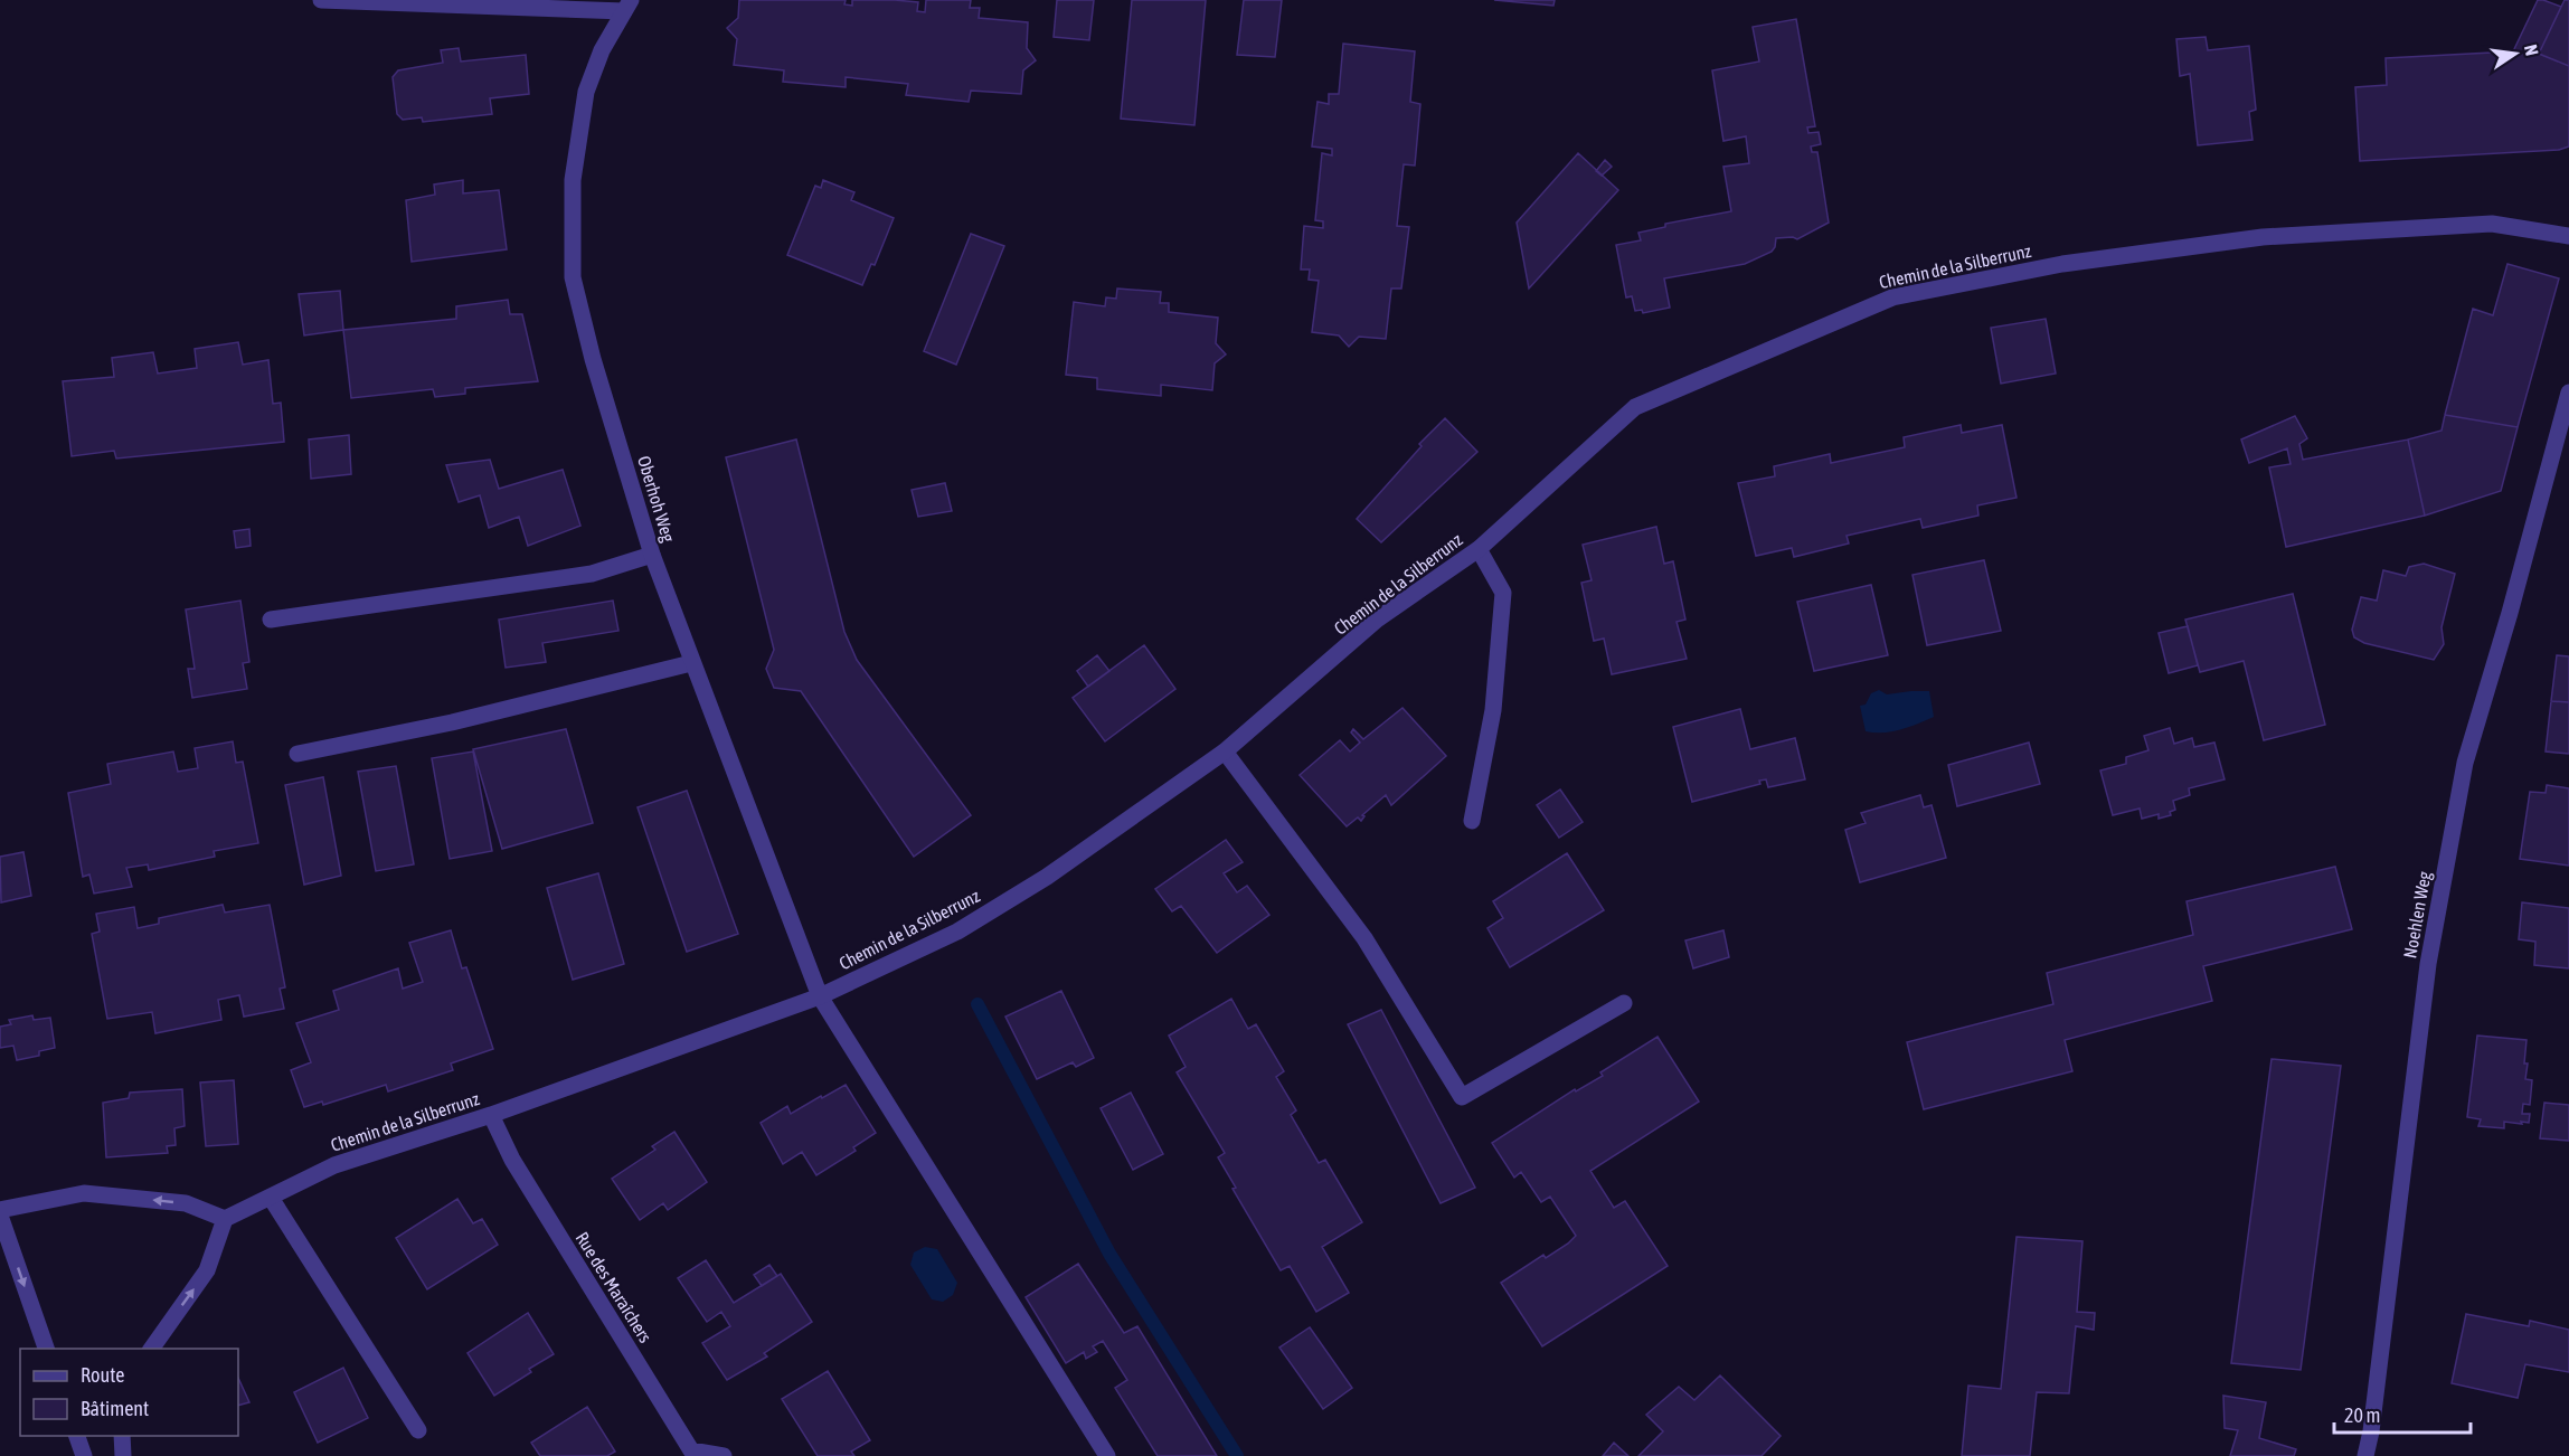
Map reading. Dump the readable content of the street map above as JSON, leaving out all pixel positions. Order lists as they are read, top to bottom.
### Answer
{
  "streets": {
    "street": [
      "Chemin de la Silberrunz",
      "Oberhoh Weg",
      "Noehlen Weg",
      "Rue des Maraîchers"
    ]
  },
  "crossings": [
    ["Chemin de la Silberrunz", "Oberhoh Weg"],
    ["Chemin de la Silberrunz", "Rue des Maraîchers"]
  ],
  "legend": ["Route", "Bâtiment"],
  "scale_bar": "20 m",
  "north": "right"
}
